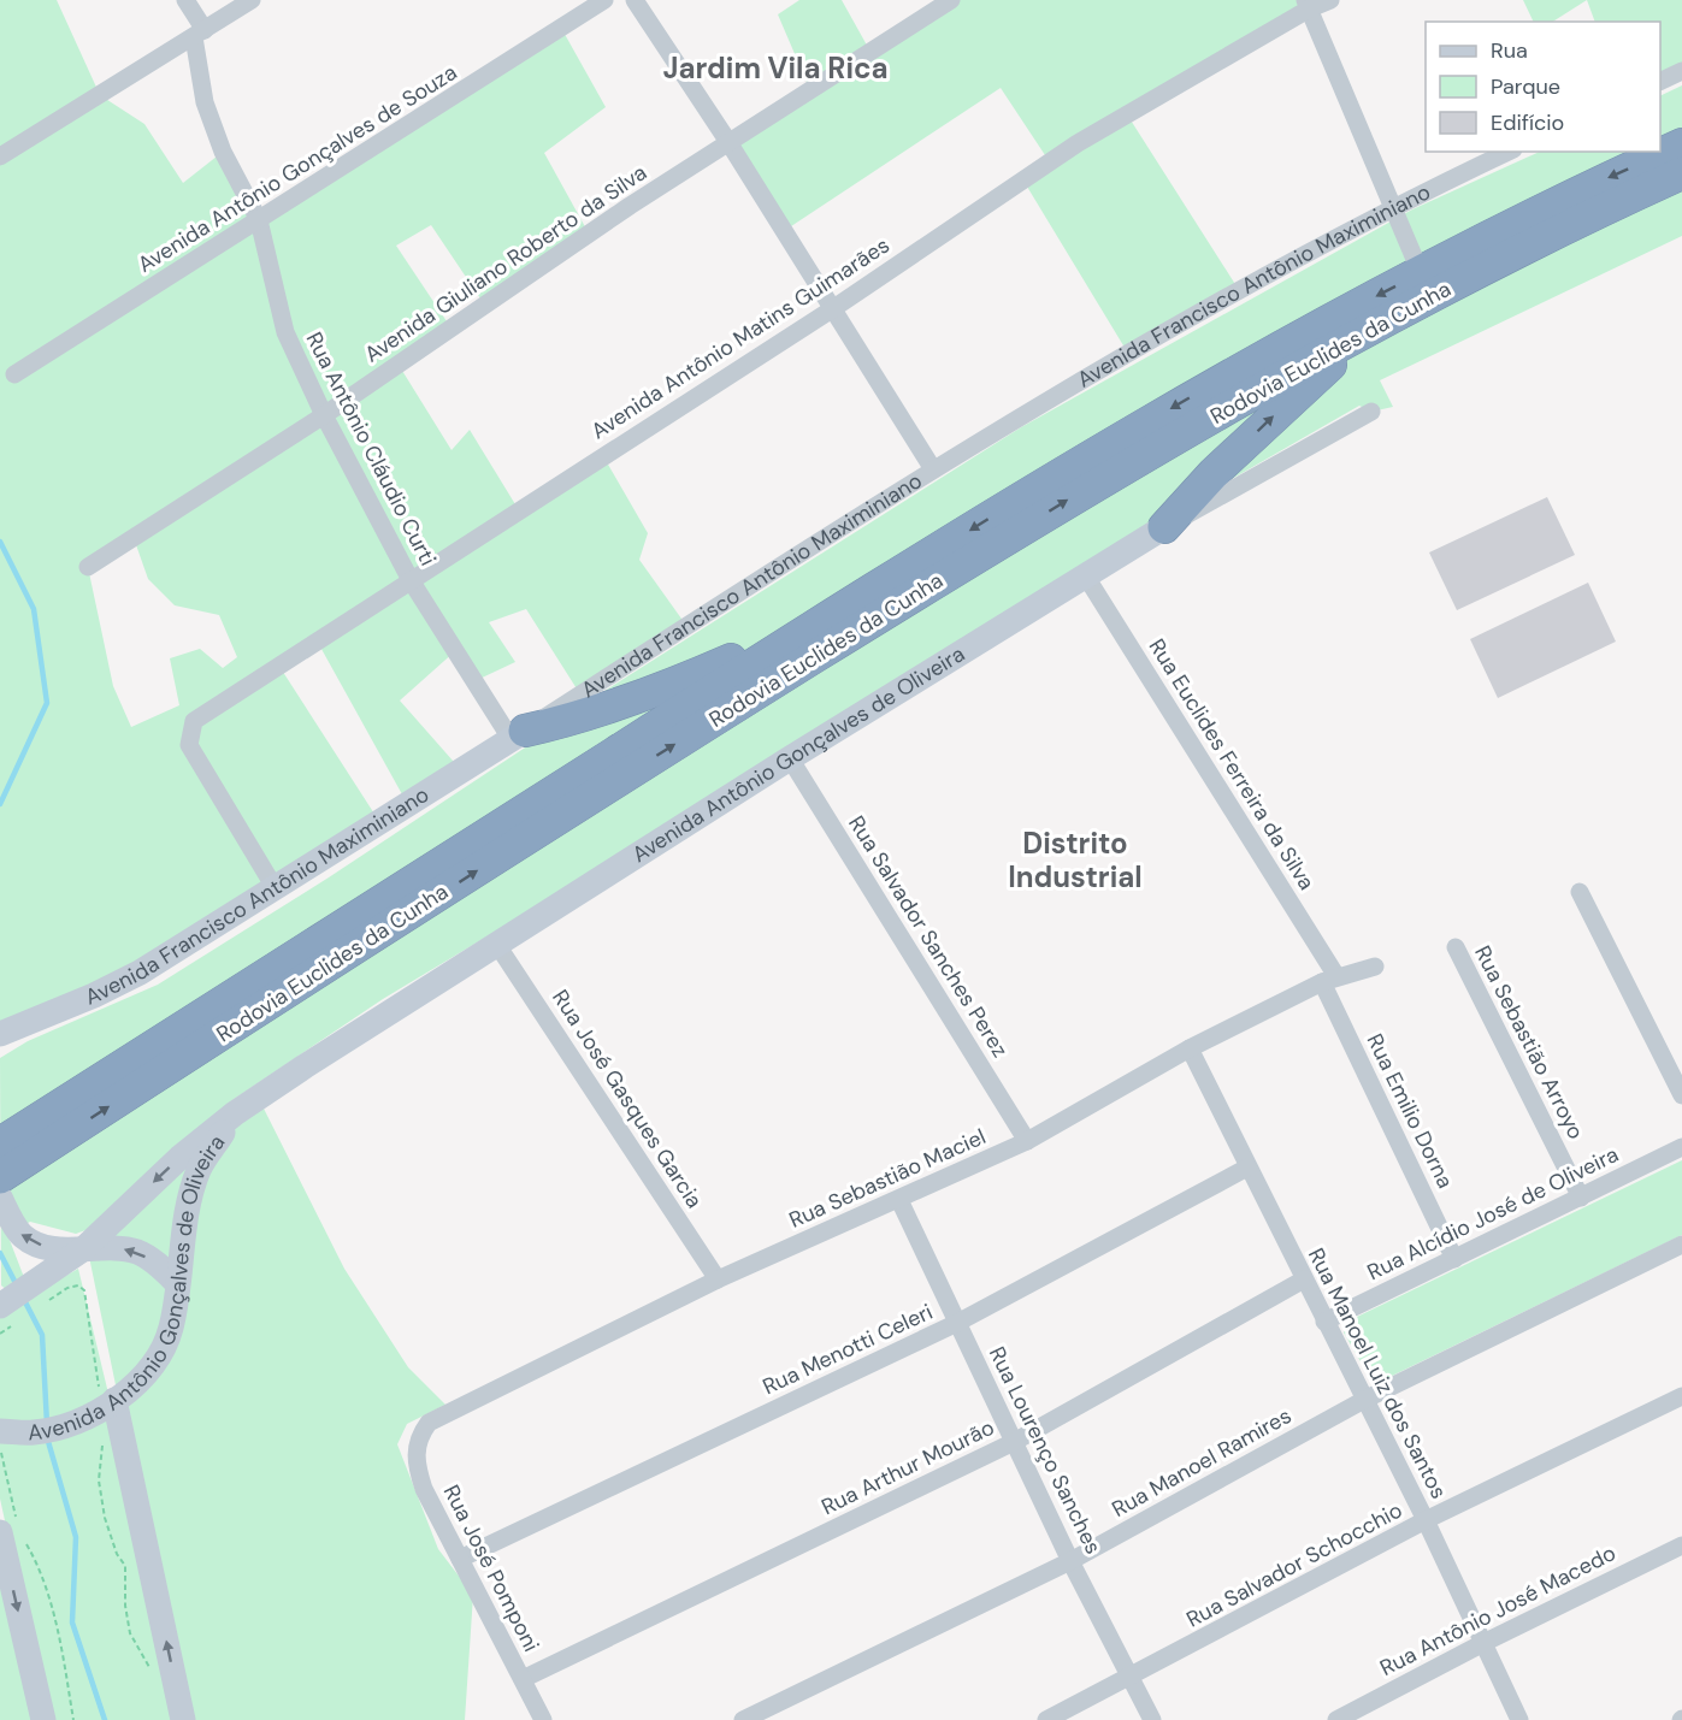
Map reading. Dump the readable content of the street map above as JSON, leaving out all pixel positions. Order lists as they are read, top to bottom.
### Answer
{
  "streets": {
    "highway": ["Rodovia Euclides da Cunha"],
    "main road": ["Avenida Francisco Antônio Maximiniano", "Avenida Antônio Gonçalves de Oliveira"],
    "street": [
      "Avenida Antônio Gonçalves de Souza",
      "Avenida Giuliano Roberto da Silva",
      "Avenida Antônio Matins Guimarães",
      "Rua Antônio Cláudio Curti",
      "Rua Euclides Ferreira da Silva",
      "Rua Salvador Sanches Perez",
      "Rua Sebastião Arroyo",
      "Rua José Gasques Garcia",
      "Rua Emilio Dorna",
      "Rua Sebastião Maciel",
      "Rua Alcídio José de Oliveira",
      "Rua Menotti Celeri",
      "Rua Manoel Luiz dos Santos",
      "Rua Lourenço Sanches",
      "Rua Manoel Ramires",
      "Rua Arthur Mourão",
      "Rua Salvador Schocchio",
      "Rua José Pomponi",
      "Rua Antônio José Macedo"
    ]
  },
  "crossings": [
    ["Avenida Antônio Gonçalves de Souza", "Rua Antônio Cláudio Curti"],
    ["Avenida Giuliano Roberto da Silva", "Rua Antônio Cláudio Curti"],
    ["Avenida Francisco Antônio Maximiniano", "Avenida Antônio Matins Guimarães"],
    ["Avenida Francisco Antônio Maximiniano", "Rua Antônio Cláudio Curti"],
    ["Avenida Antônio Matins Guimarães", "Rua Antônio Cláudio Curti"],
    ["Avenida Antônio Gonçalves de Oliveira", "Rua Euclides Ferreira da Silva"],
    ["Avenida Antônio Gonçalves de Oliveira", "Rua Salvador Sanches Perez"],
    ["Avenida Antônio Gonçalves de Oliveira", "Rua José Gasques Garcia"],
    ["Rua Euclides Ferreira da Silva", "Rua Emilio Dorna"],
    ["Rua Euclides Ferreira da Silva", "Rua Sebastião Maciel"],
    ["Rua Salvador Sanches Perez", "Rua Sebastião Maciel"],
    ["Rua Sebastião Arroyo", "Rua Alcídio José de Oliveira"],
    ["Rua José Gasques Garcia", "Rua Sebastião Maciel"],
    ["Rua Emilio Dorna", "Rua Sebastião Maciel"],
    ["Rua Emilio Dorna", "Rua Alcídio José de Oliveira"],
    ["Rua Sebastião Maciel", "Rua Manoel Luiz dos Santos"],
    ["Rua Sebastião Maciel", "Rua Lourenço Sanches"],
    ["Rua Sebastião Maciel", "Rua José Pomponi"],
    ["Rua Alcídio José de Oliveira", "Rua Manoel Luiz dos Santos"],
    ["Rua Menotti Celeri", "Rua Manoel Luiz dos Santos"],
    ["Rua Menotti Celeri", "Rua Lourenço Sanches"],
    ["Rua Menotti Celeri", "Rua José Pomponi"],
    ["Rua Manoel Luiz dos Santos", "Rua Manoel Ramires"],
    ["Rua Manoel Luiz dos Santos", "Rua Arthur Mourão"],
    ["Rua Manoel Luiz dos Santos", "Rua Salvador Schocchio"],
    ["Rua Manoel Luiz dos Santos", "Rua Antônio José Macedo"],
    ["Rua Lourenço Sanches", "Rua Manoel Ramires"],
    ["Rua Lourenço Sanches", "Rua Arthur Mourão"],
    ["Rua Lourenço Sanches", "Rua Salvador Schocchio"],
    ["Rua Arthur Mourão", "Rua José Pomponi"]
  ],
  "districts": ["Jardim Vila Rica", "Distrito Industrial"],
  "legend": ["Rua", "Parque", "Edifício"]
}
